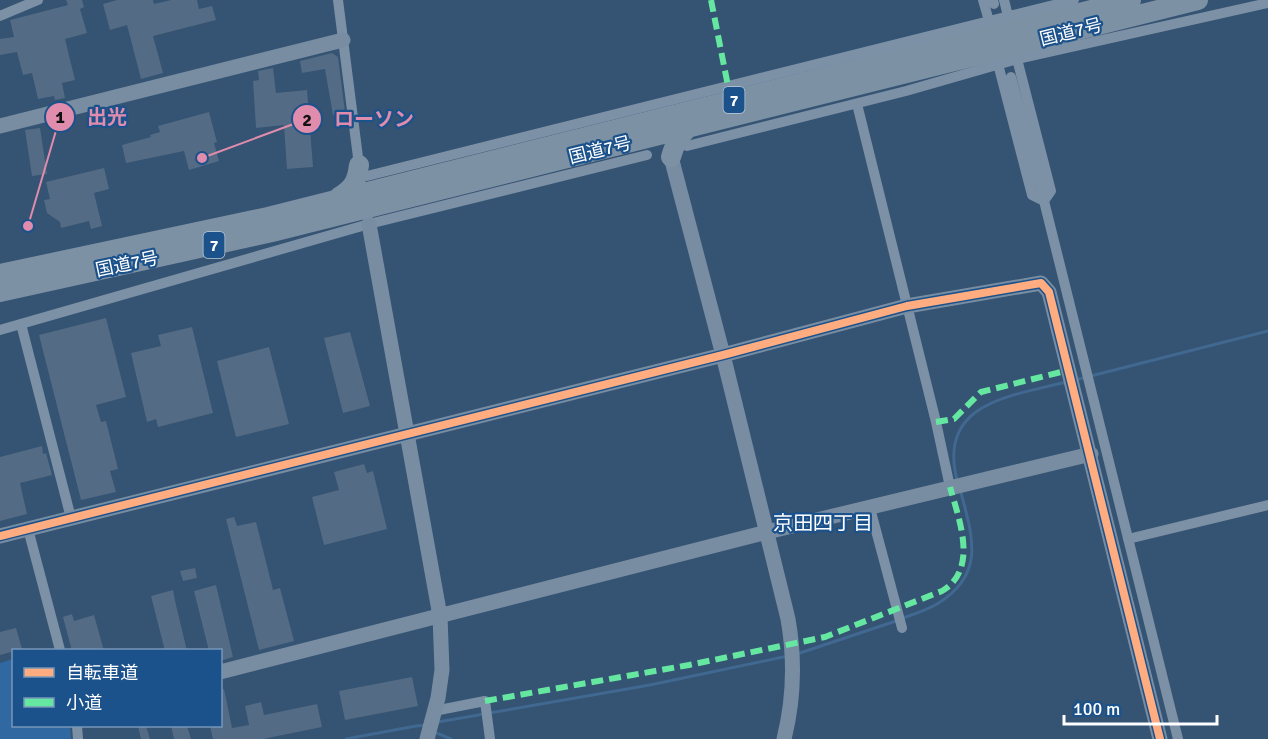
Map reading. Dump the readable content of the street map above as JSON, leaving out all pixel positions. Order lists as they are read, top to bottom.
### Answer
{
  "streets": {
    "highway": ["国道7号", "7"]
  },
  "districts": ["京田四丁目"],
  "places": ["ローソン", "出光"],
  "legend": ["自転車道", "小道"],
  "scale_bar": "100 m"
}
